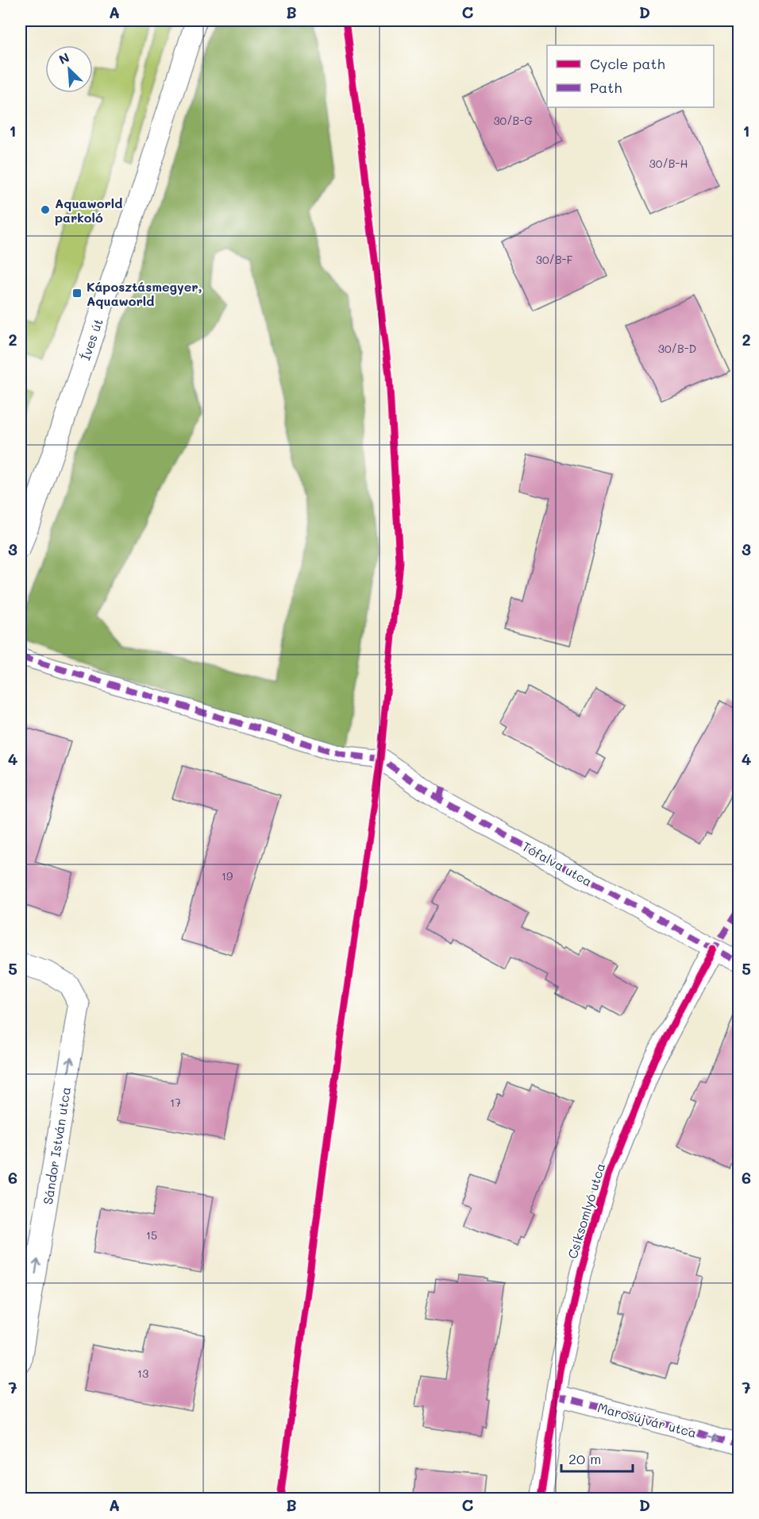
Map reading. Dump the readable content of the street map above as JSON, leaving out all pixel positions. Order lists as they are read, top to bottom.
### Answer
{
  "streets": {
    "street": [
      "Íves út",
      "Tófalva utca",
      "Sándor István utca",
      "Csíksomlyó utca",
      "Marosújvár utca"
    ]
  },
  "crossings": [
    ["Tófalva utca", "Csíksomlyó utca"],
    ["Csíksomlyó utca", "Marosújvár utca"]
  ],
  "one_way": ["Sándor István utca", "Marosújvár utca"],
  "places": {
    "other": ["Aquaworld parkoló"],
    "transit": ["Káposztásmegyer, Aquaworld"]
  },
  "house_numbers": [
    "30/B-G",
    "30/B-H",
    "30/B-F",
    "30/B-D",
    "19",
    "17",
    "15",
    "13"
  ],
  "legend": ["Cycle path", "Path"],
  "scale_bar": "20 m",
  "north": "top left",
  "grid": {
    "columns": [
      "A",
      "B",
      "C",
      "D"
    ],
    "rows": [
      "1",
      "2",
      "3",
      "4",
      "5",
      "6",
      "7"
    ]
  }
}
